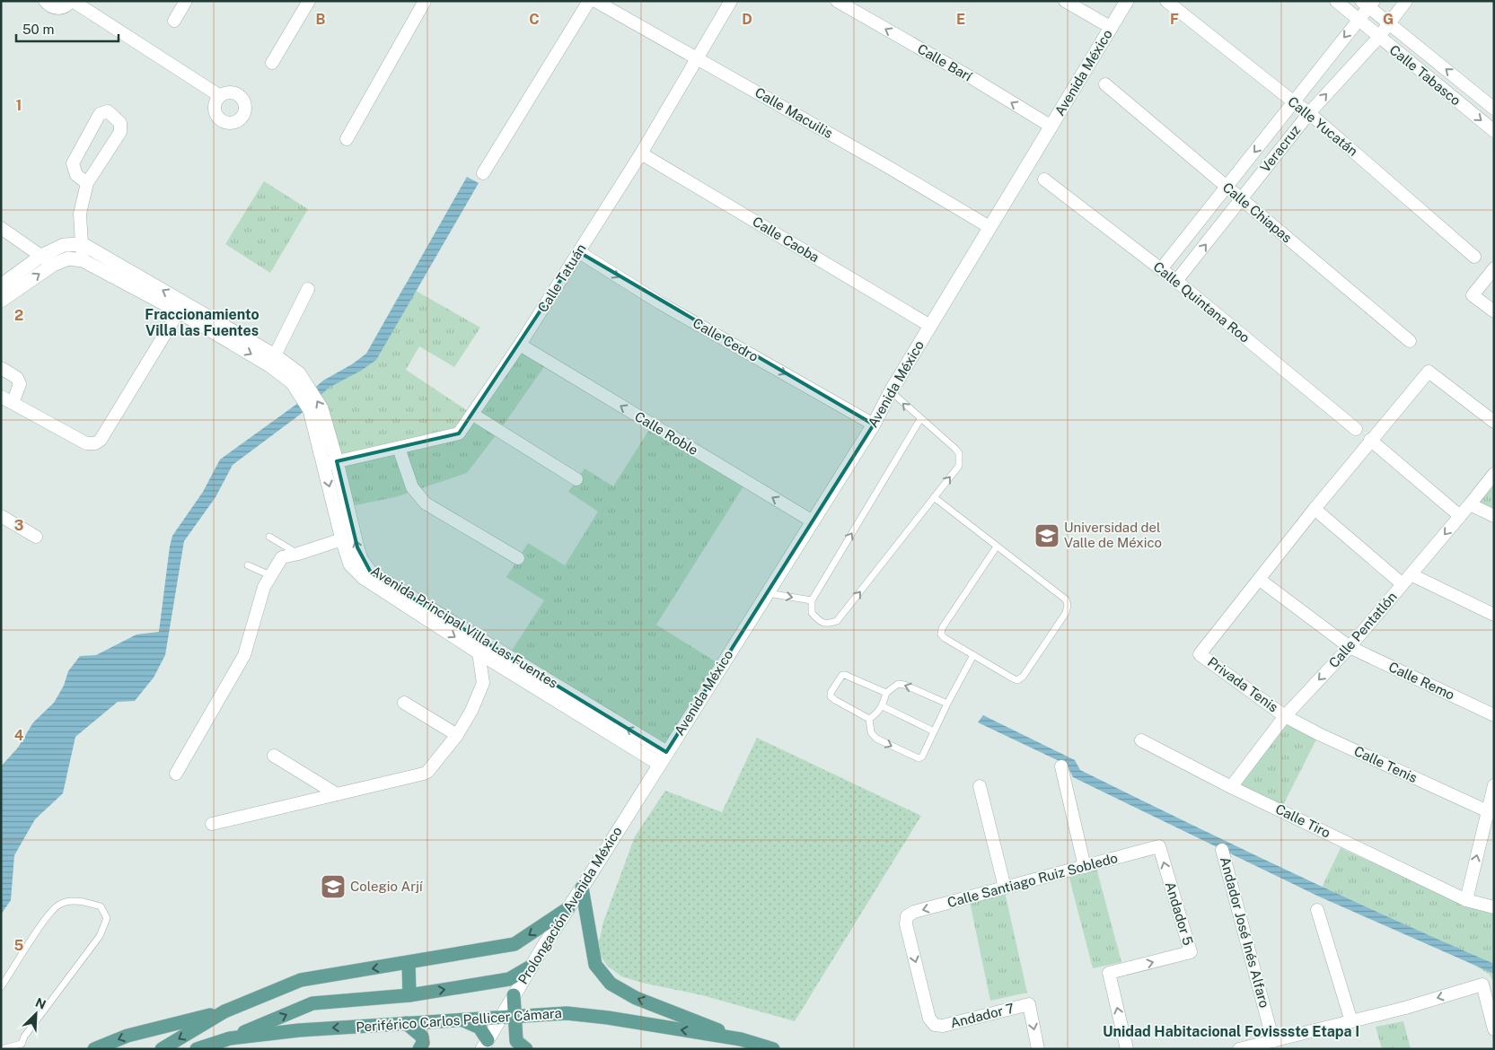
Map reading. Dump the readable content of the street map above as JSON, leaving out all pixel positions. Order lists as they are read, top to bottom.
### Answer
{
  "streets": {
    "main road": ["Periférico Carlos Pellicer Cámara"],
    "street": [
      "Calle Barí",
      "Avenida México",
      "Calle Tabasco",
      "Calle Macuilis",
      "Calle Yucatán",
      "Veracruz",
      "Calle Chiapas",
      "Calle Caoba",
      "Calle Tatuán",
      "Calle Quintana Roo",
      "Calle Cedro",
      "Calle Roble",
      "Avenida Principal Villa Las Fuentes",
      "Calle Pentatlón",
      "Calle Remo",
      "Privada Tenis",
      "Calle Tenis",
      "Calle Tiro",
      "Calle Santiago Ruiz Sobledo",
      "Prolongación Avenida México",
      "Andador 5",
      "Andador José Inés Alfaro",
      "Andador 7"
    ]
  },
  "crossings": [
    ["Calle Barí", "Avenida México"],
    ["Avenida México", "Calle Macuilis"],
    ["Avenida México", "Calle Caoba"],
    ["Avenida México", "Calle Cedro"],
    ["Avenida México", "Calle Roble"],
    ["Avenida México", "Avenida Principal Villa Las Fuentes"],
    ["Avenida México", "Prolongación Avenida México"],
    ["Calle Tabasco", "Veracruz"],
    ["Calle Macuilis", "Calle Tatuán"],
    ["Calle Yucatán", "Veracruz"],
    ["Veracruz", "Calle Chiapas"],
    ["Veracruz", "Calle Quintana Roo"],
    ["Calle Caoba", "Calle Tatuán"],
    ["Calle Tatuán", "Calle Cedro"],
    ["Calle Tatuán", "Calle Roble"],
    ["Calle Tatuán", "Avenida Principal Villa Las Fuentes"],
    ["Avenida Principal Villa Las Fuentes", "Prolongación Avenida México"],
    ["Calle Pentatlón", "Calle Remo"],
    ["Calle Pentatlón", "Privada Tenis"],
    ["Calle Pentatlón", "Calle Tenis"],
    ["Calle Pentatlón", "Calle Tiro"],
    ["Calle Remo", "Privada Tenis"],
    ["Privada Tenis", "Calle Tenis"],
    ["Calle Santiago Ruiz Sobledo", "Andador 5"],
    ["Calle Santiago Ruiz Sobledo", "Andador 7"],
    ["Prolongación Avenida México", "Periférico Carlos Pellicer Cámara"]
  ],
  "one_way": ["Calle Barí", "Calle Cedro", "Calle Pentatlón"],
  "districts": ["Fraccionamiento Villa las Fuentes", "Unidad Habitacional Fovissste Etapa I"],
  "places": {
    "school or university": ["Universidad del Valle de México", "Colegio Arjí"]
  },
  "scale_bar": "50 m",
  "north": "top right",
  "grid": {
    "columns": [
      "B",
      "C",
      "D",
      "E",
      "F",
      "G"
    ],
    "rows": [
      "1",
      "2",
      "3",
      "4",
      "5"
    ]
  }
}
